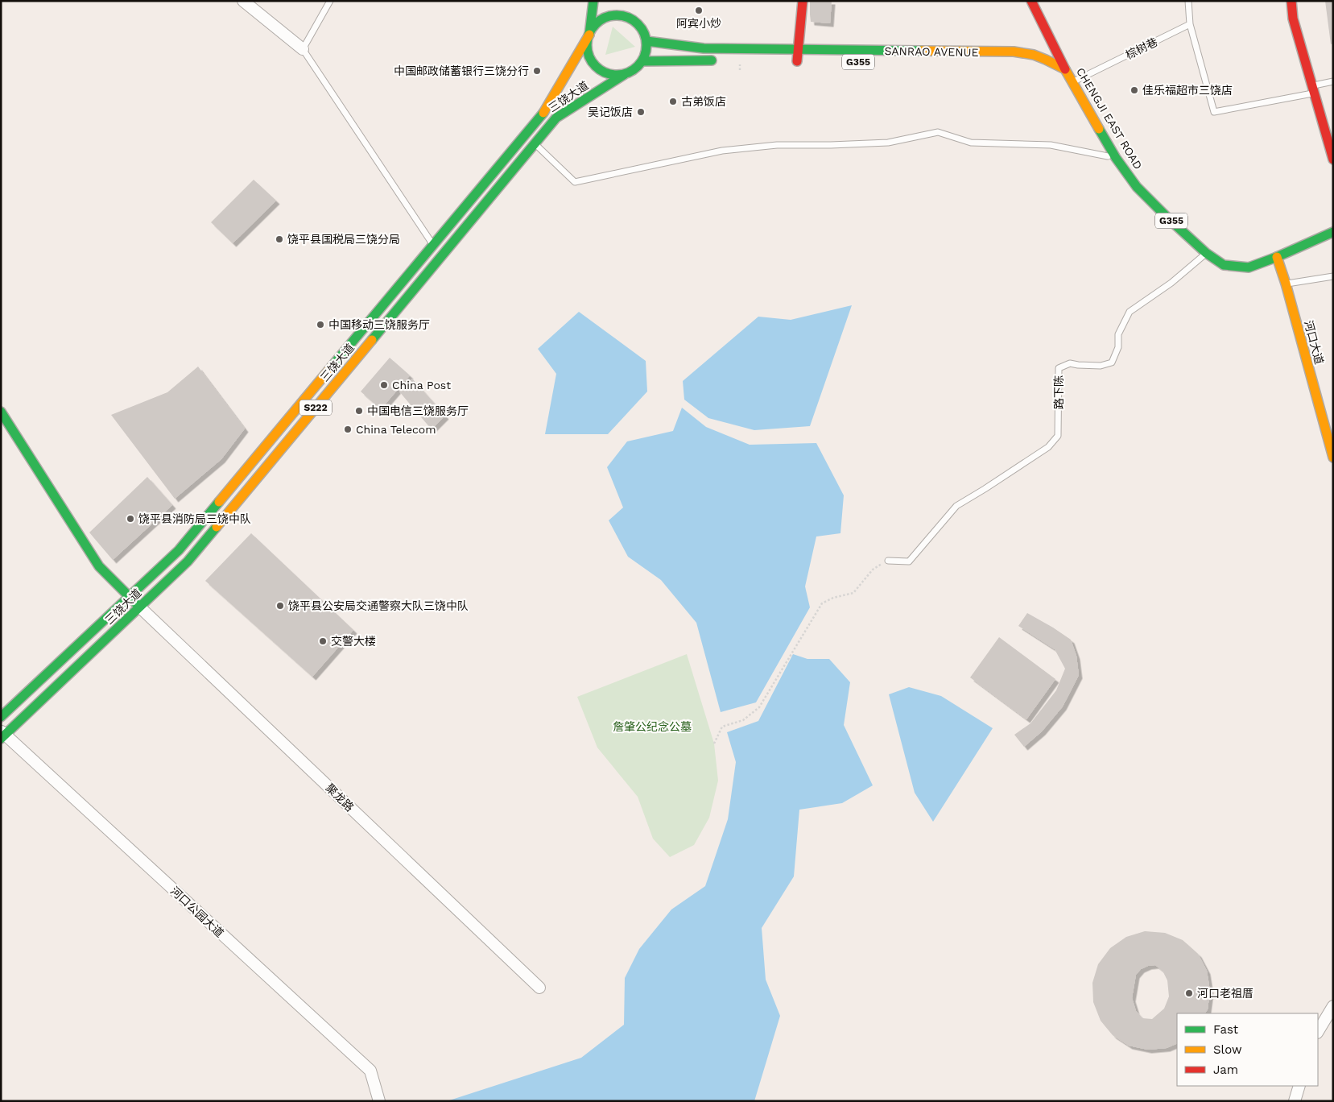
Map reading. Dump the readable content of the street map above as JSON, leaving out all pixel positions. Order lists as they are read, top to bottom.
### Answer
{
  "streets": {
    "main road": [
      "SANRAO AVENUE",
      "G355",
      "三饶大道",
      "CHENGJI EAST ROAD",
      "河口大道",
      "S222"
    ],
    "street": ["聚龙路", "河口公园大道"],
    "lane": ["棕树巷", "路下陈"]
  },
  "crossings": [
    ["棕树巷", "CHENGJI EAST ROAD"],
    ["SANRAO AVENUE", "三饶大道"],
    ["SANRAO AVENUE", "CHENGJI EAST ROAD"],
    ["三饶大道", "聚龙路"],
    ["三饶大道", "河口公园大道"],
    ["CHENGJI EAST ROAD", "河口大道"],
    ["CHENGJI EAST ROAD", "路下陈"]
  ],
  "parks": ["詹肇公纪念公墓"],
  "places": [
    "阿宾小炒",
    "中国邮政储蓄银行三饶分行",
    "佳乐福超市三饶店",
    "古弟饭店",
    "吴记饭店",
    "饶平县国税局三饶分局",
    "中国移动三饶服务厅",
    "China Post",
    "中国电信三饶服务厅",
    "China Telecom",
    "饶平县消防局三饶中队",
    "饶平县公安局交通警察大队三饶中队",
    "交警大楼",
    "河口老祖厝"
  ],
  "legend": ["Fast", "Slow", "Jam"]
}
